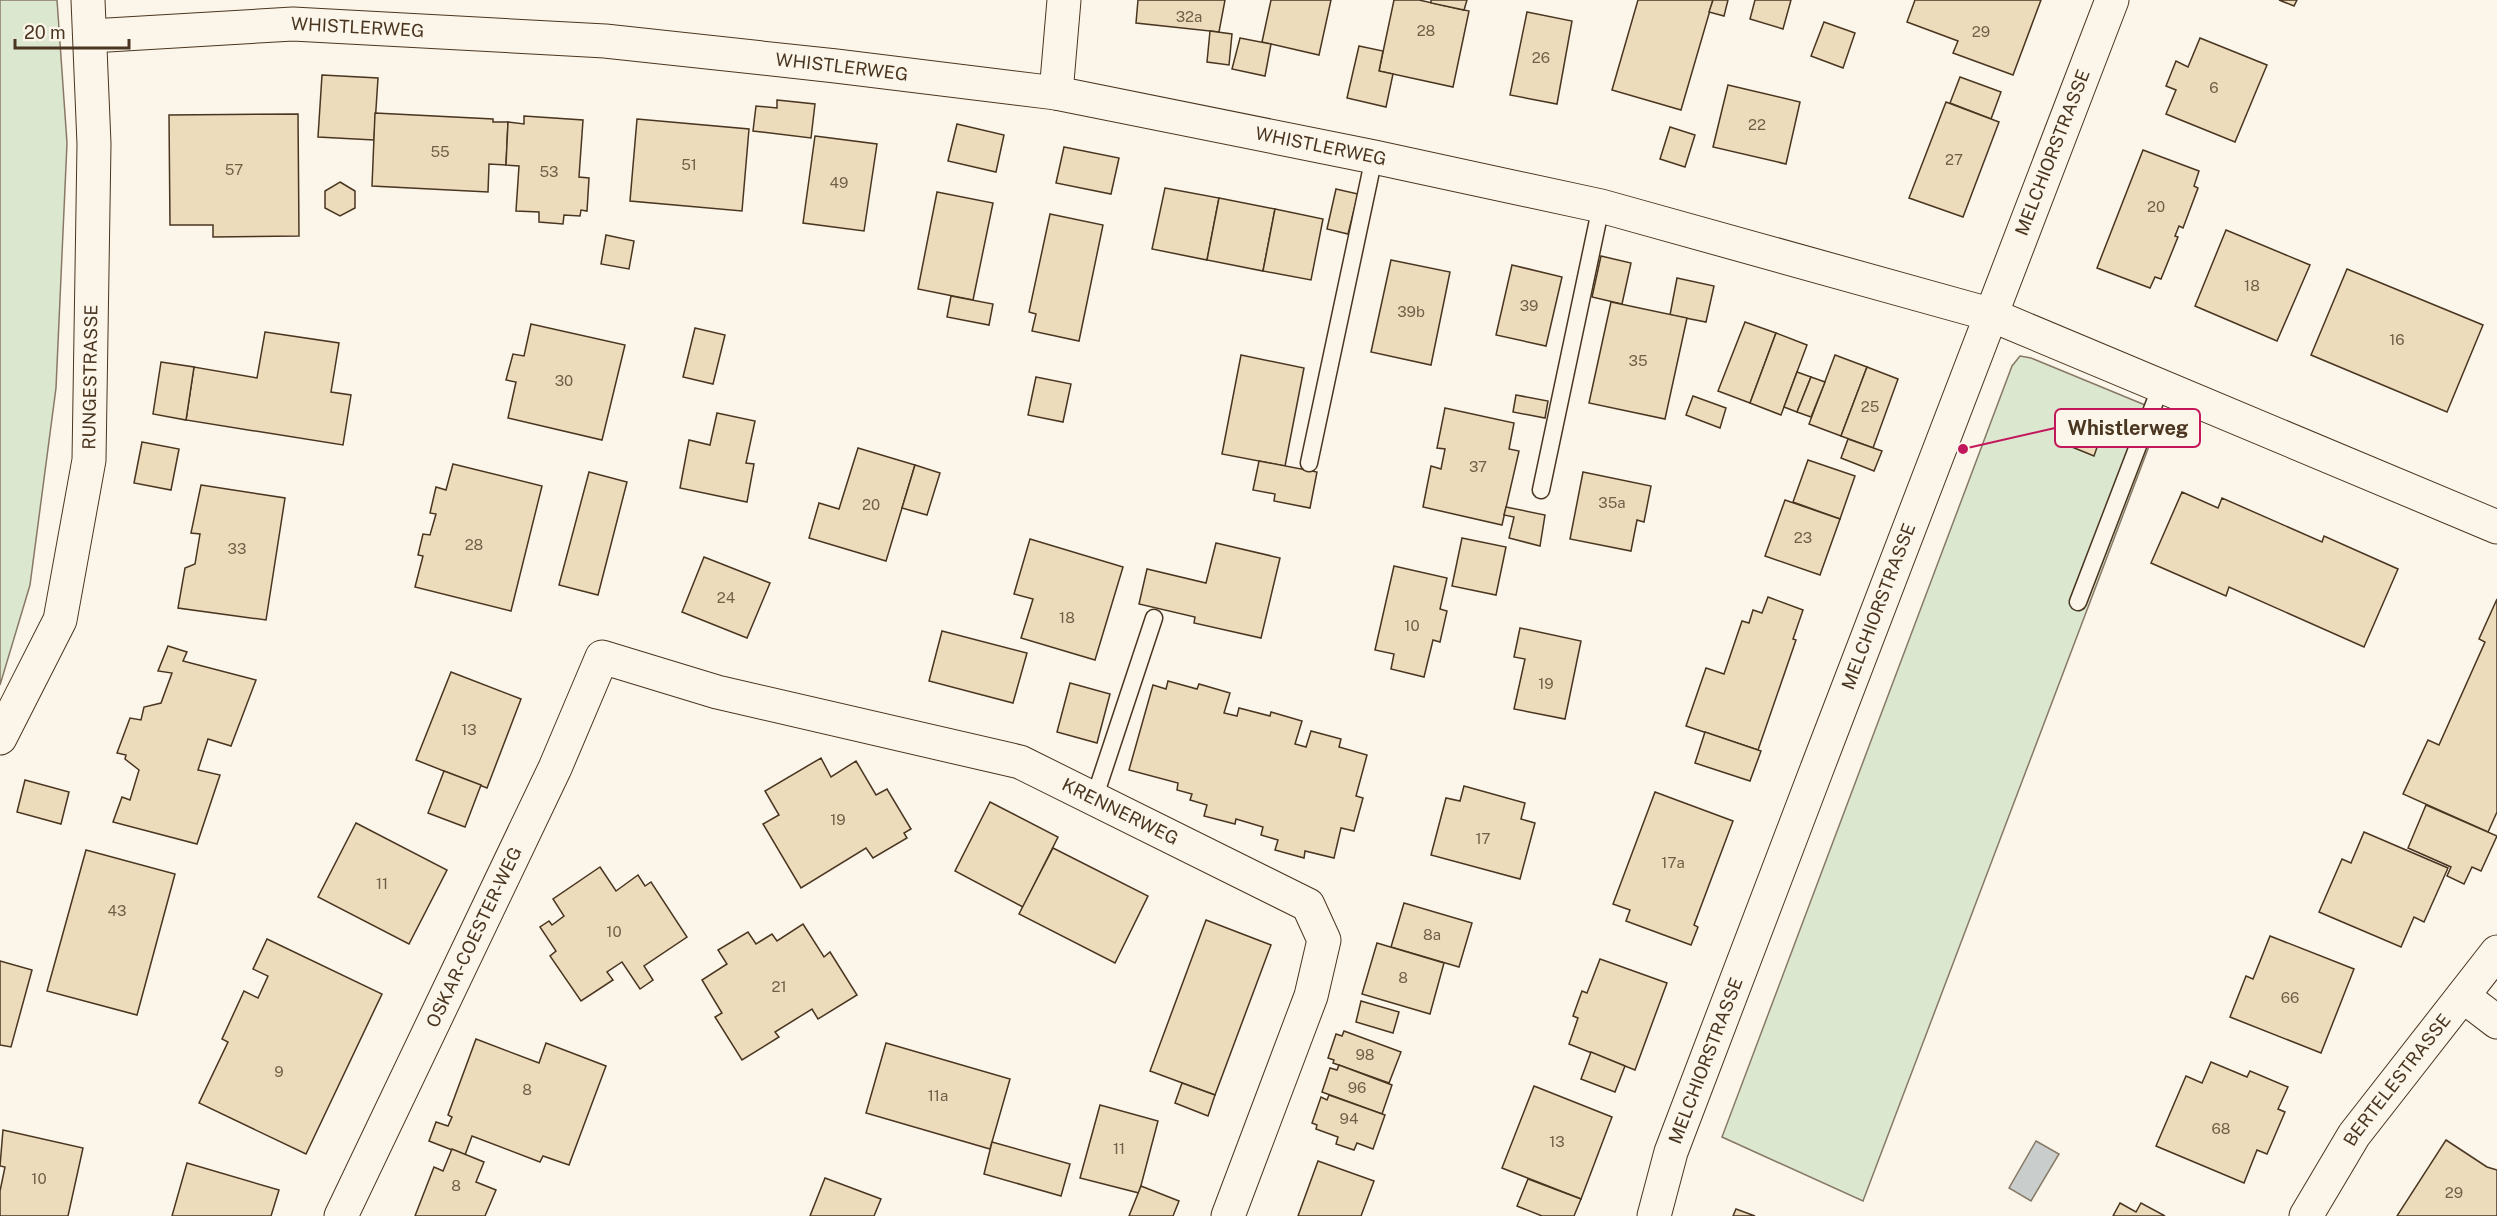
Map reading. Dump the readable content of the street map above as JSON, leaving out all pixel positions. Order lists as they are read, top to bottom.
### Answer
{
  "streets": {
    "street": [
      "WHISTLERWEG",
      "MELCHIORSTRASSE",
      "RUNGESTRASSE",
      "KRENNERWEG",
      "OSKAR-COESTER-WEG",
      "BERTELESTRASSE"
    ]
  },
  "crossings": [
    ["WHISTLERWEG", "MELCHIORSTRASSE"],
    ["WHISTLERWEG", "RUNGESTRASSE"],
    ["KRENNERWEG", "OSKAR-COESTER-WEG"]
  ],
  "places": ["Whistlerweg"],
  "house_numbers": [
    "32a",
    "28",
    "29",
    "26",
    "6",
    "22",
    "55",
    "27",
    "51",
    "57",
    "53",
    "49",
    "20",
    "18",
    "39",
    "39b",
    "16",
    "35",
    "30",
    "25",
    "37",
    "35a",
    "20",
    "23",
    "28",
    "33",
    "24",
    "18",
    "10",
    "19",
    "13",
    "19",
    "17",
    "17a",
    "11",
    "43",
    "10",
    "8a",
    "8",
    "21",
    "66",
    "98",
    "9",
    "96",
    "8",
    "11a",
    "94",
    "68",
    "13",
    "11",
    "10",
    "8",
    "29"
  ],
  "scale_bar": "20 m"
}
